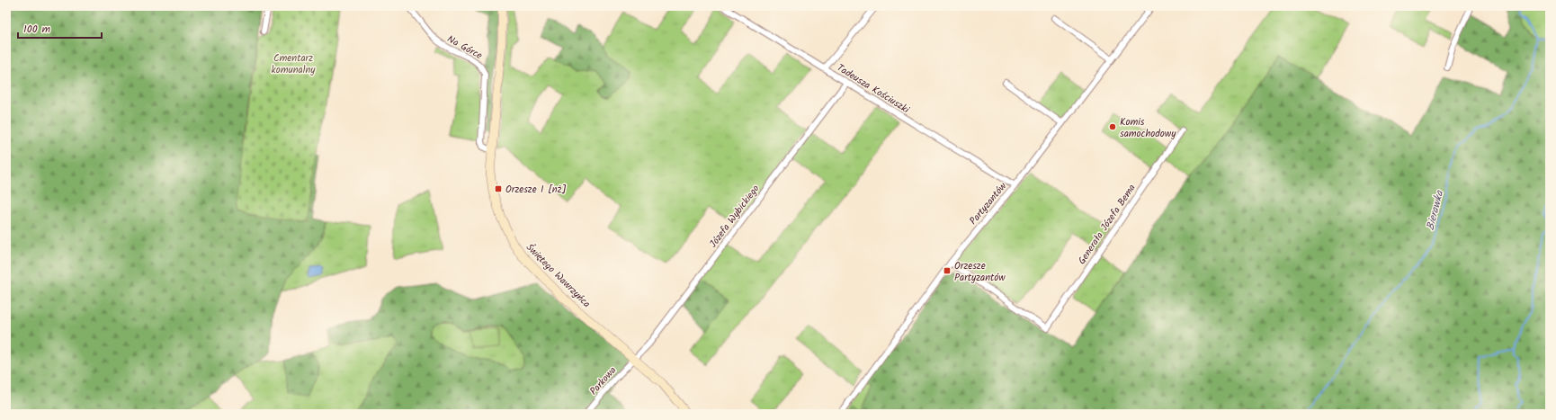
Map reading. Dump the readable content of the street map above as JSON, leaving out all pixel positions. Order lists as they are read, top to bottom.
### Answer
{
  "streets": {
    "street": [
      "Na Górce",
      "Tadeusza Kościuszki",
      "Partyzantów",
      "Józefa Wybickiego",
      "Generała Józefa Bema",
      "Świętego Wawrzyńca",
      "Parkowa"
    ]
  },
  "crossings": [
    ["Na Górce", "Świętego Wawrzyńca"],
    ["Tadeusza Kościuszki", "Partyzantów"],
    ["Tadeusza Kościuszki", "Józefa Wybickiego"],
    ["Partyzantów", "Generała Józefa Bema"],
    ["Józefa Wybickiego", "Świętego Wawrzyńca"],
    ["Józefa Wybickiego", "Parkowa"],
    ["Świętego Wawrzyńca", "Parkowa"]
  ],
  "water": ["Bierawka"],
  "parks": ["Cmentarz komunalny"],
  "places": {
    "other": ["Komis samochodowy"],
    "transit": ["Orzesze I [nż]", "Orzesze Partyzantów"]
  },
  "scale_bar": "100 m"
}
